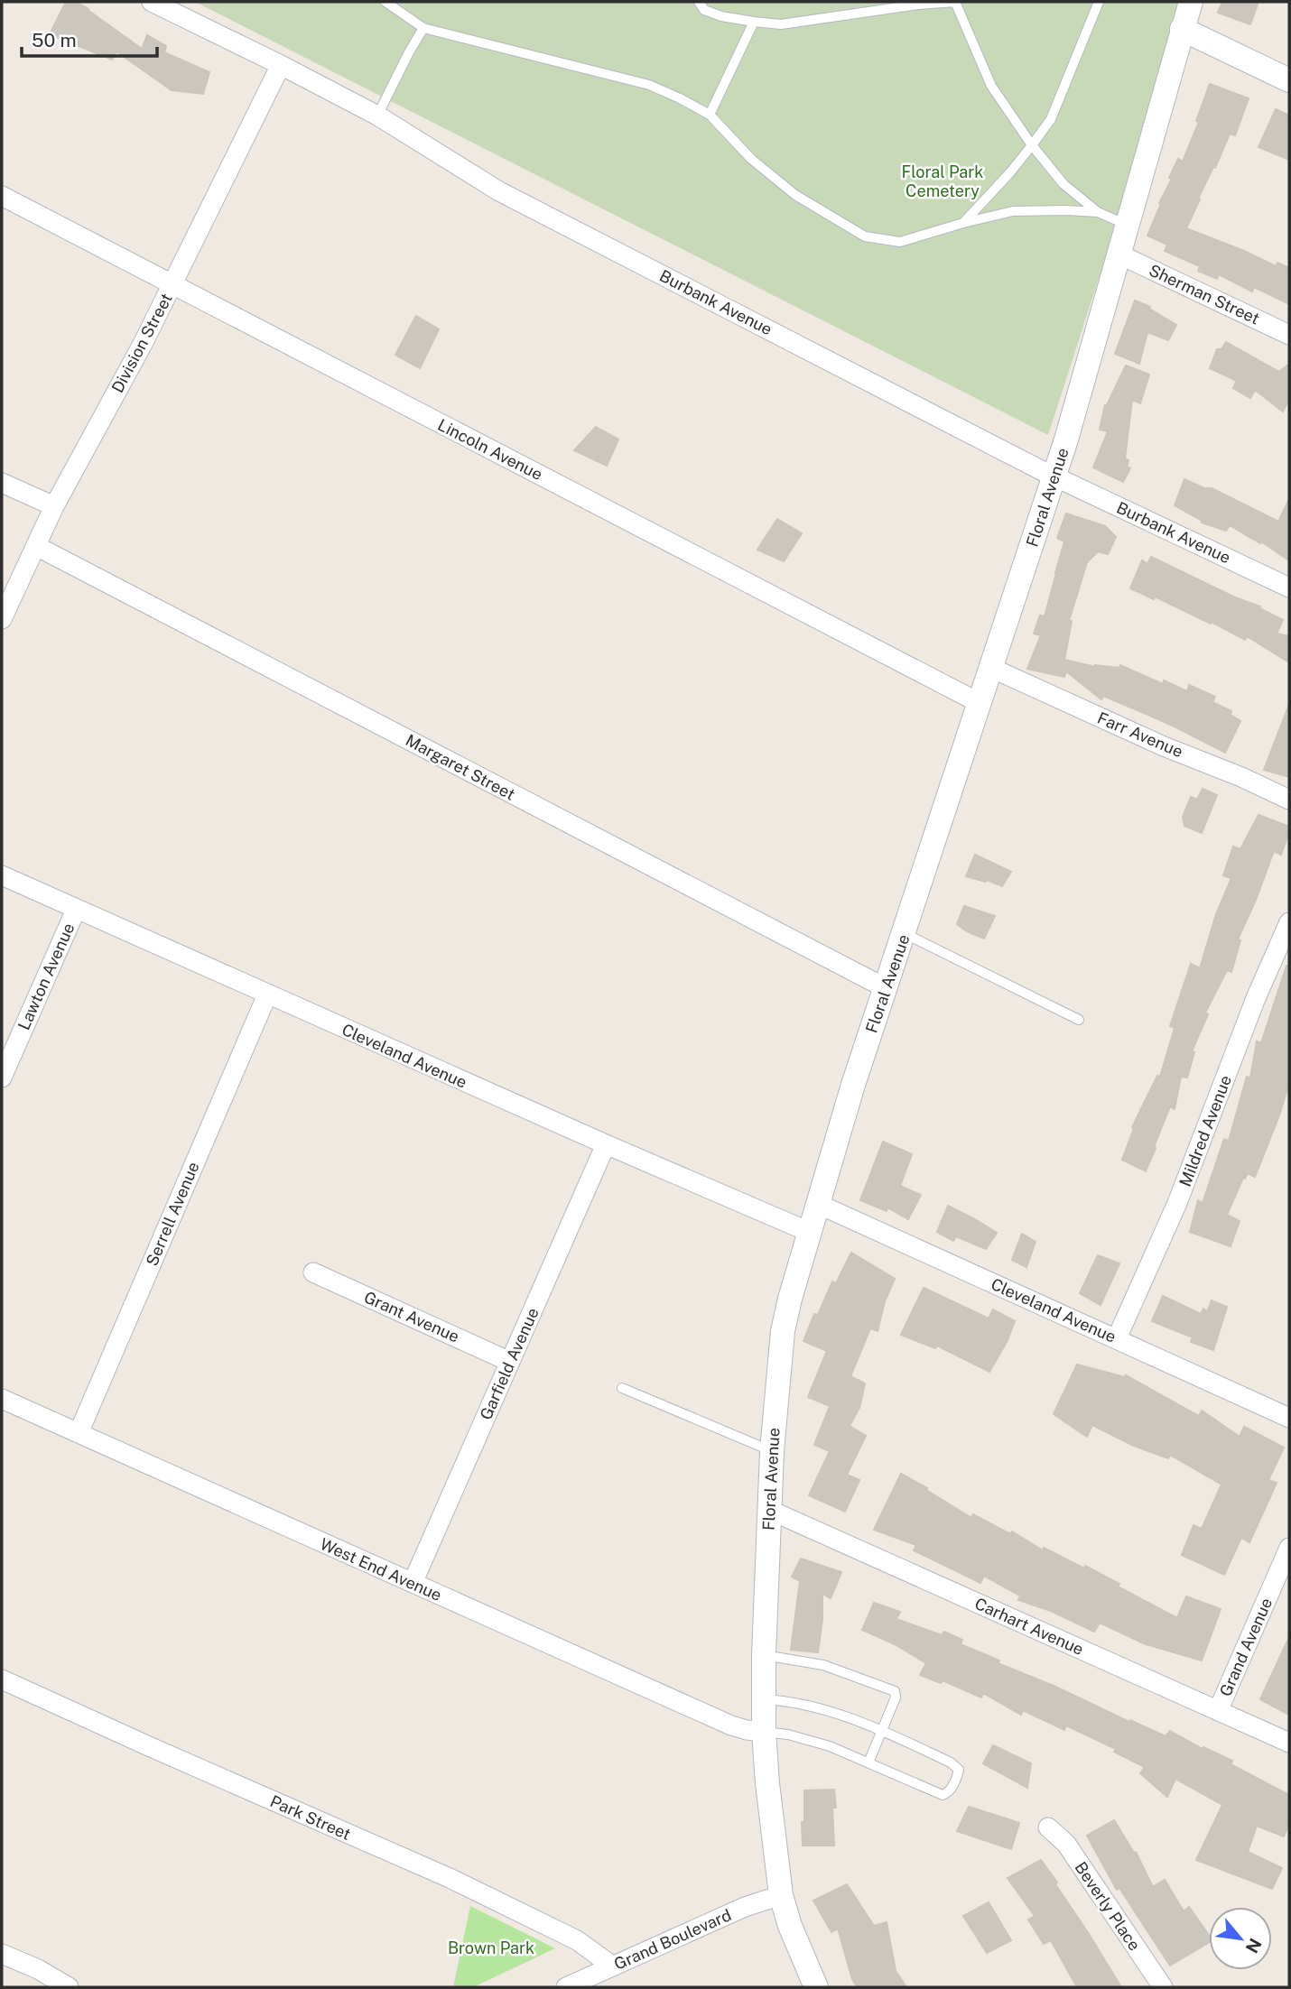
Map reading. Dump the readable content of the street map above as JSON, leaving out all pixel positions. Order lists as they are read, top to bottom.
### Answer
{
  "streets": {
    "street": [
      "Sherman Street",
      "Burbank Avenue",
      "Division Street",
      "Lincoln Avenue",
      "Floral Avenue",
      "Farr Avenue",
      "Margaret Street",
      "Lawton Avenue",
      "Cleveland Avenue",
      "Mildred Avenue",
      "Serrell Avenue",
      "Grant Avenue",
      "Garfield Avenue",
      "West End Avenue",
      "Carhart Avenue",
      "Grand Avenue",
      "Park Street",
      "Beverly Place",
      "Grand Boulevard"
    ]
  },
  "crossings": [
    ["Sherman Street", "Floral Avenue"],
    ["Burbank Avenue", "Division Street"],
    ["Burbank Avenue", "Floral Avenue"],
    ["Division Street", "Lincoln Avenue"],
    ["Division Street", "Margaret Street"],
    ["Lincoln Avenue", "Floral Avenue"],
    ["Floral Avenue", "Farr Avenue"],
    ["Floral Avenue", "Margaret Street"],
    ["Floral Avenue", "Cleveland Avenue"],
    ["Floral Avenue", "West End Avenue"],
    ["Floral Avenue", "Carhart Avenue"],
    ["Floral Avenue", "Grand Boulevard"],
    ["Lawton Avenue", "Cleveland Avenue"],
    ["Cleveland Avenue", "Mildred Avenue"],
    ["Cleveland Avenue", "Serrell Avenue"],
    ["Cleveland Avenue", "Garfield Avenue"],
    ["Serrell Avenue", "West End Avenue"],
    ["Grant Avenue", "Garfield Avenue"],
    ["Garfield Avenue", "West End Avenue"],
    ["Carhart Avenue", "Grand Avenue"],
    ["Park Street", "Grand Boulevard"]
  ],
  "parks": ["Floral Park Cemetery", "Brown Park"],
  "scale_bar": "50 m",
  "north": "bottom right"
}
